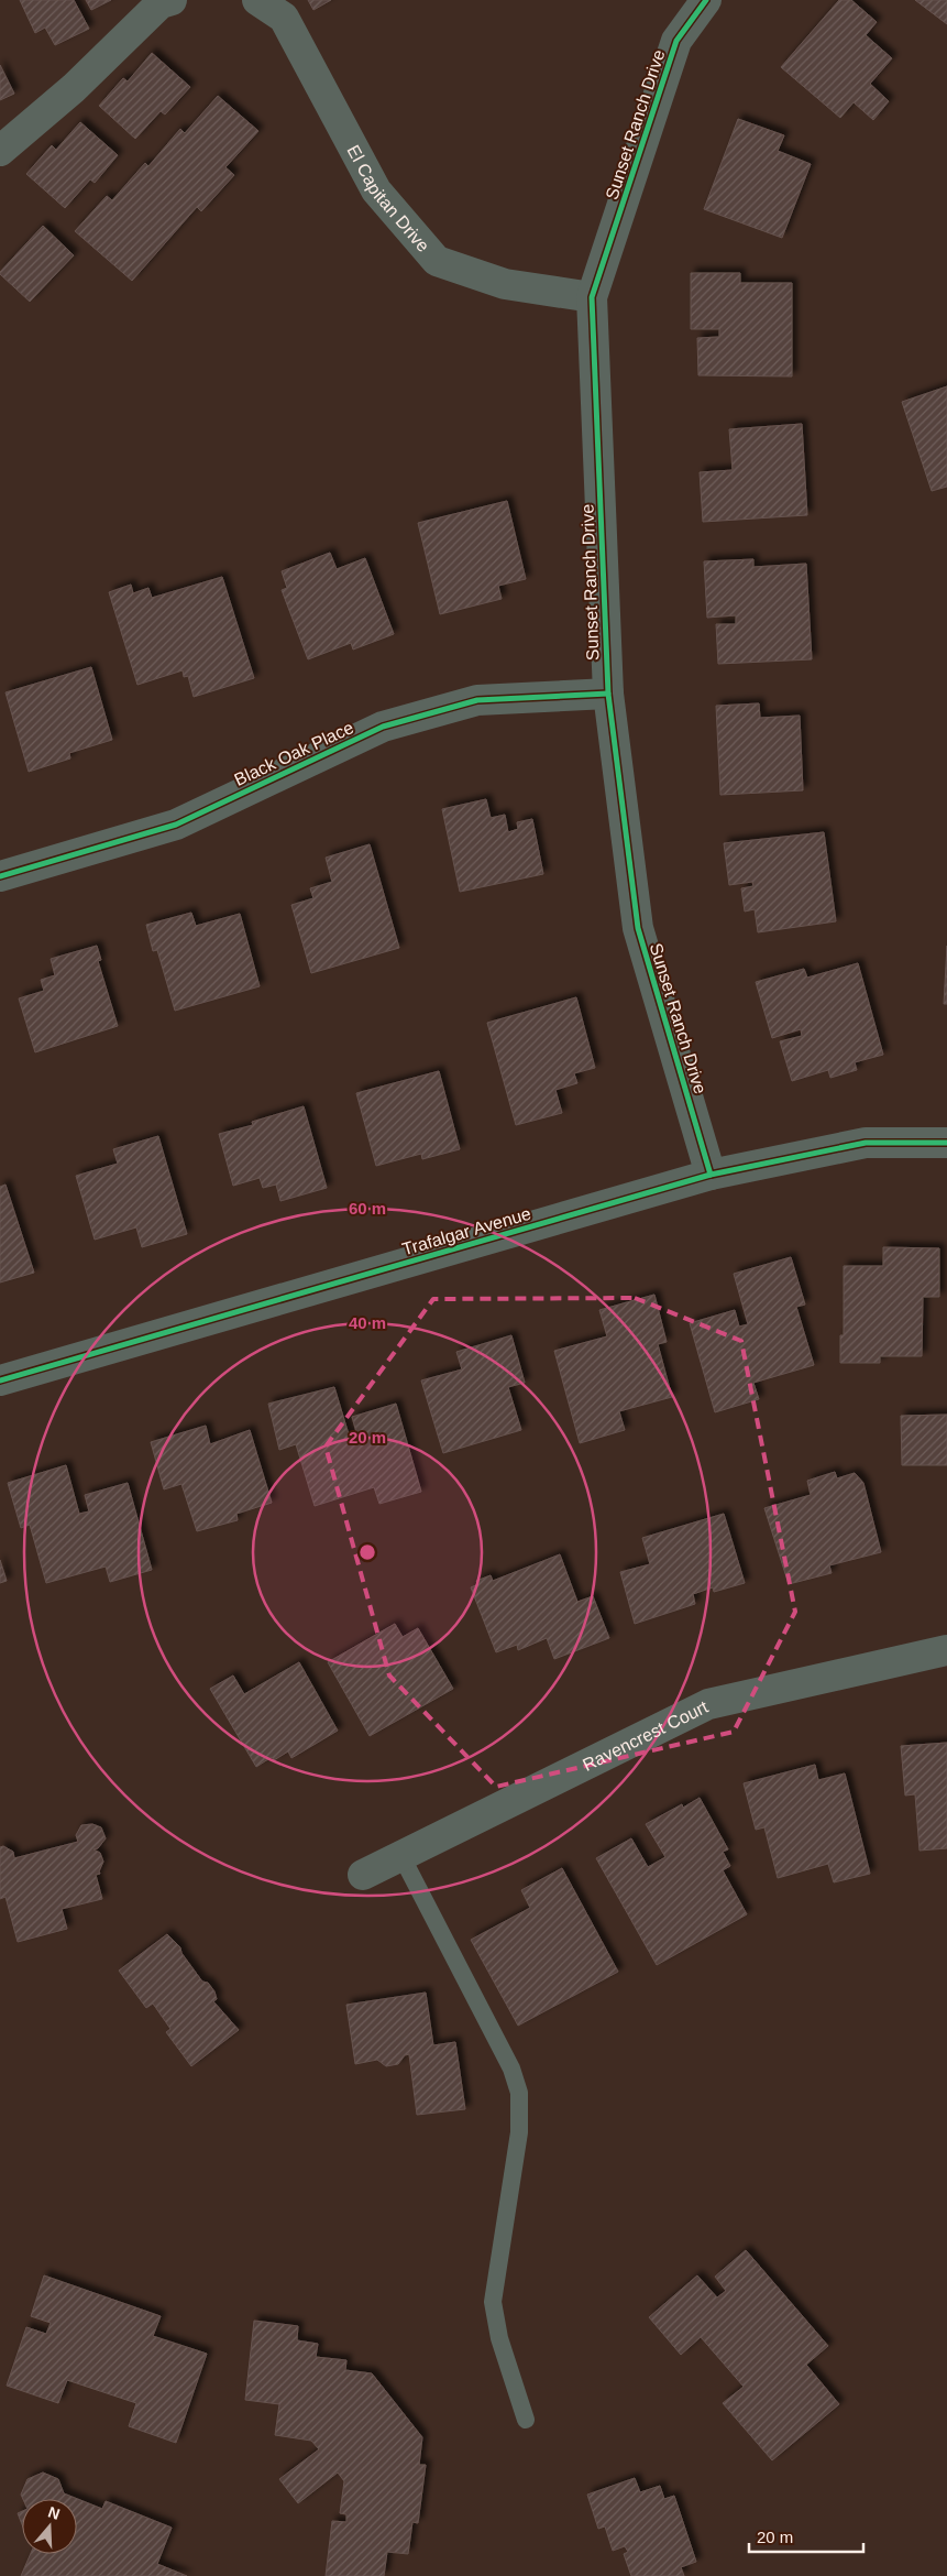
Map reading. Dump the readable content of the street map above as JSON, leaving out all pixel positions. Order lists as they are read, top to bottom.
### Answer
{
  "streets": {
    "street": [
      "Sunset Ranch Drive",
      "El Capitan Drive",
      "Black Oak Place",
      "Trafalgar Avenue",
      "Ravencrest Court"
    ]
  },
  "crossings": [
    ["Sunset Ranch Drive", "El Capitan Drive"],
    ["Sunset Ranch Drive", "Black Oak Place"],
    ["Sunset Ranch Drive", "Trafalgar Avenue"]
  ],
  "scale_bar": "20 m",
  "north": "top",
  "rings": ["60 m", "40 m", "20 m"]
}
